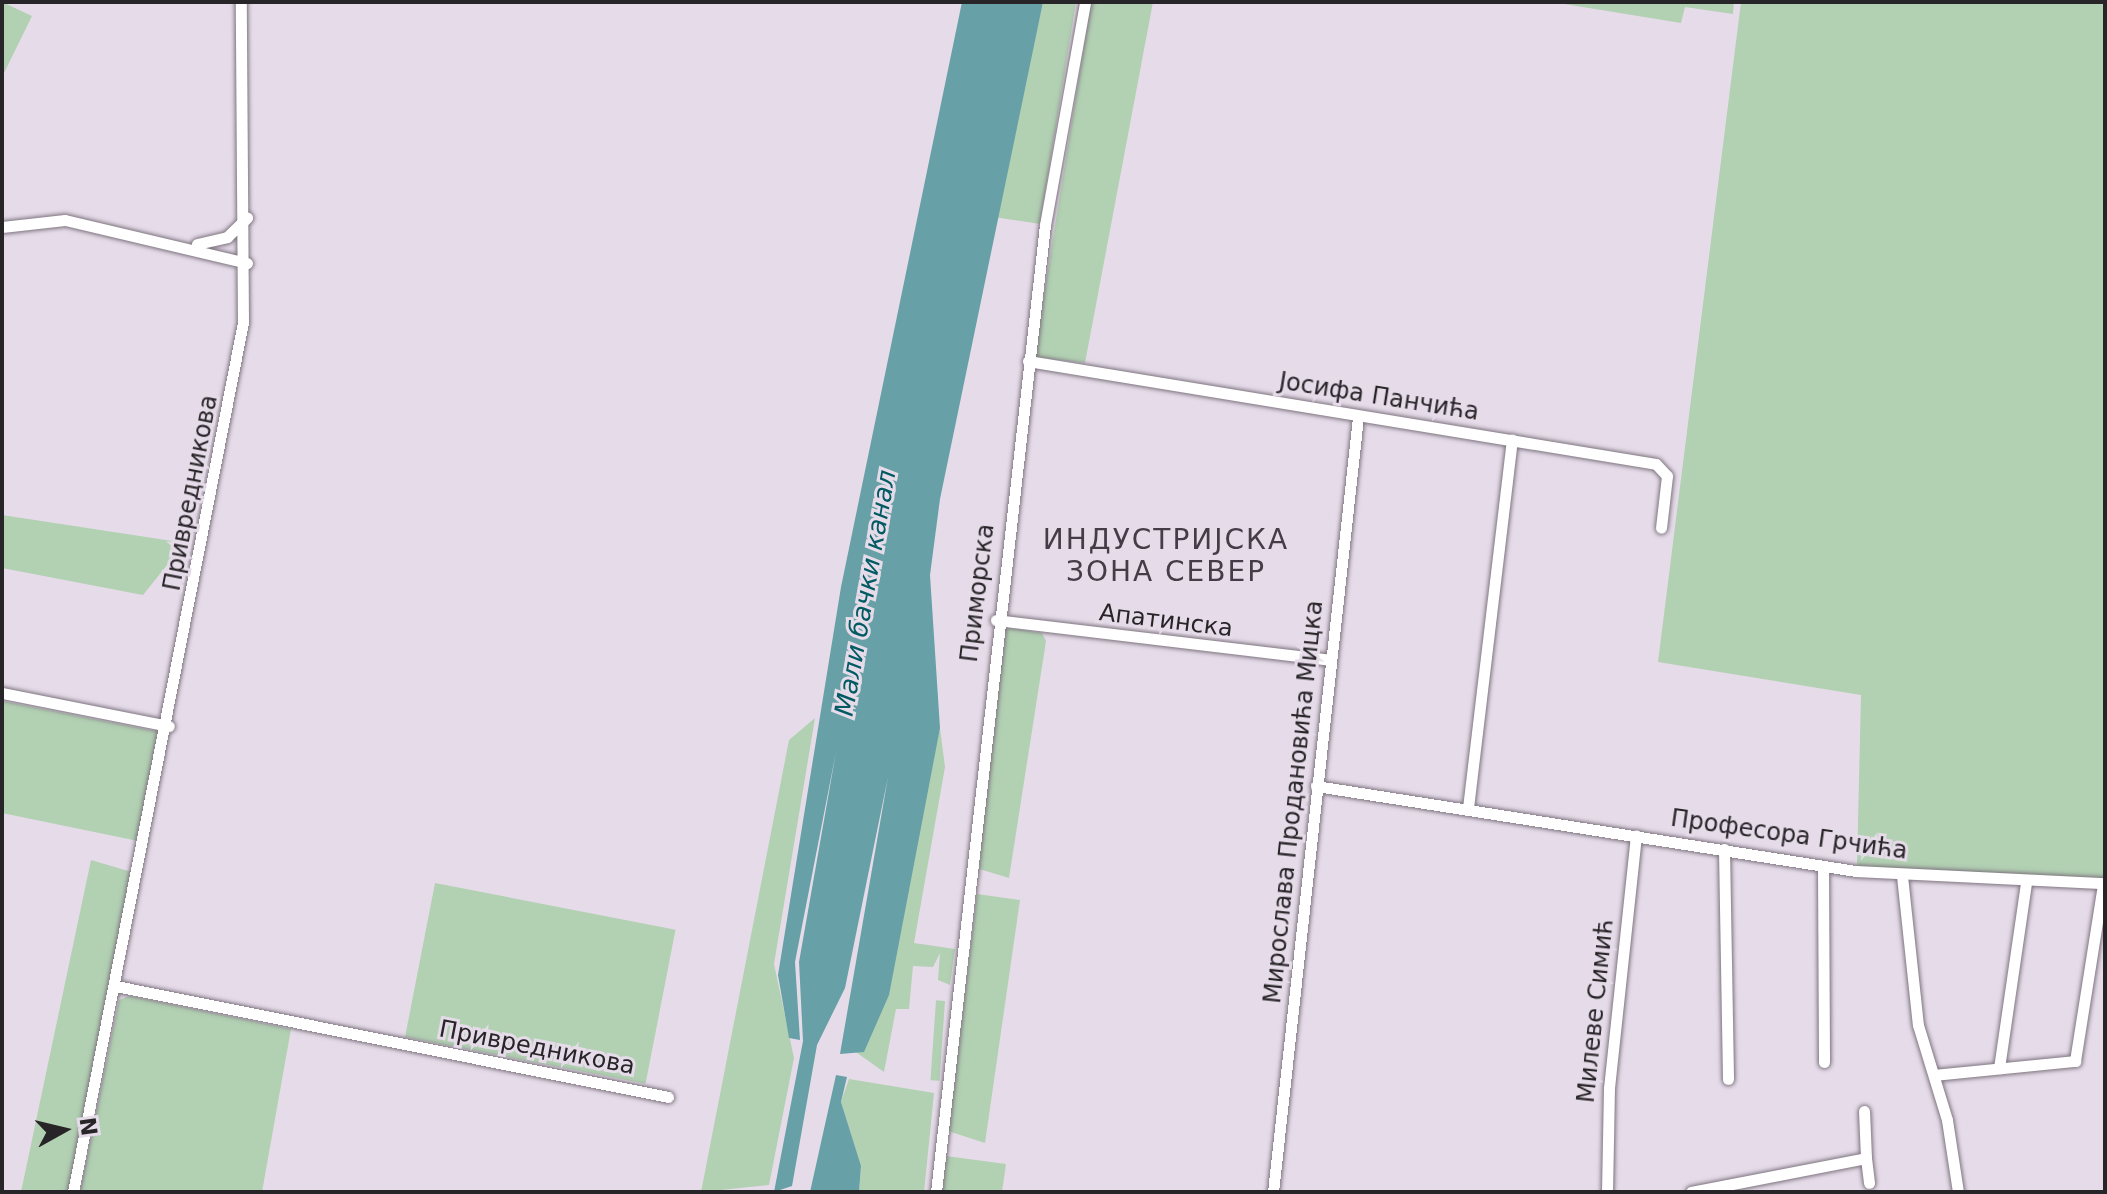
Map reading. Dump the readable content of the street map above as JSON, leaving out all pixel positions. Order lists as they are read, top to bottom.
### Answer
{
  "streets": {
    "street": [
      "Јосифа Панчића",
      "Привредникова",
      "Приморска",
      "Апатинска",
      "Мирослава Продановића Мицка",
      "Професора Грчића",
      "Милеве Симић"
    ]
  },
  "crossings": [
    ["Јосифа Панчића", "Приморска"],
    ["Јосифа Панчића", "Мирослава Продановића Мицка"],
    ["Приморска", "Апатинска"],
    ["Апатинска", "Мирослава Продановића Мицка"],
    ["Мирослава Продановића Мицка", "Професора Грчића"],
    ["Професора Грчића", "Милеве Симић"]
  ],
  "districts": ["ИНДУСТРИЈСКА ЗОНА СЕВЕР"],
  "water": ["Мали бачки канал"],
  "north": "right"
}
